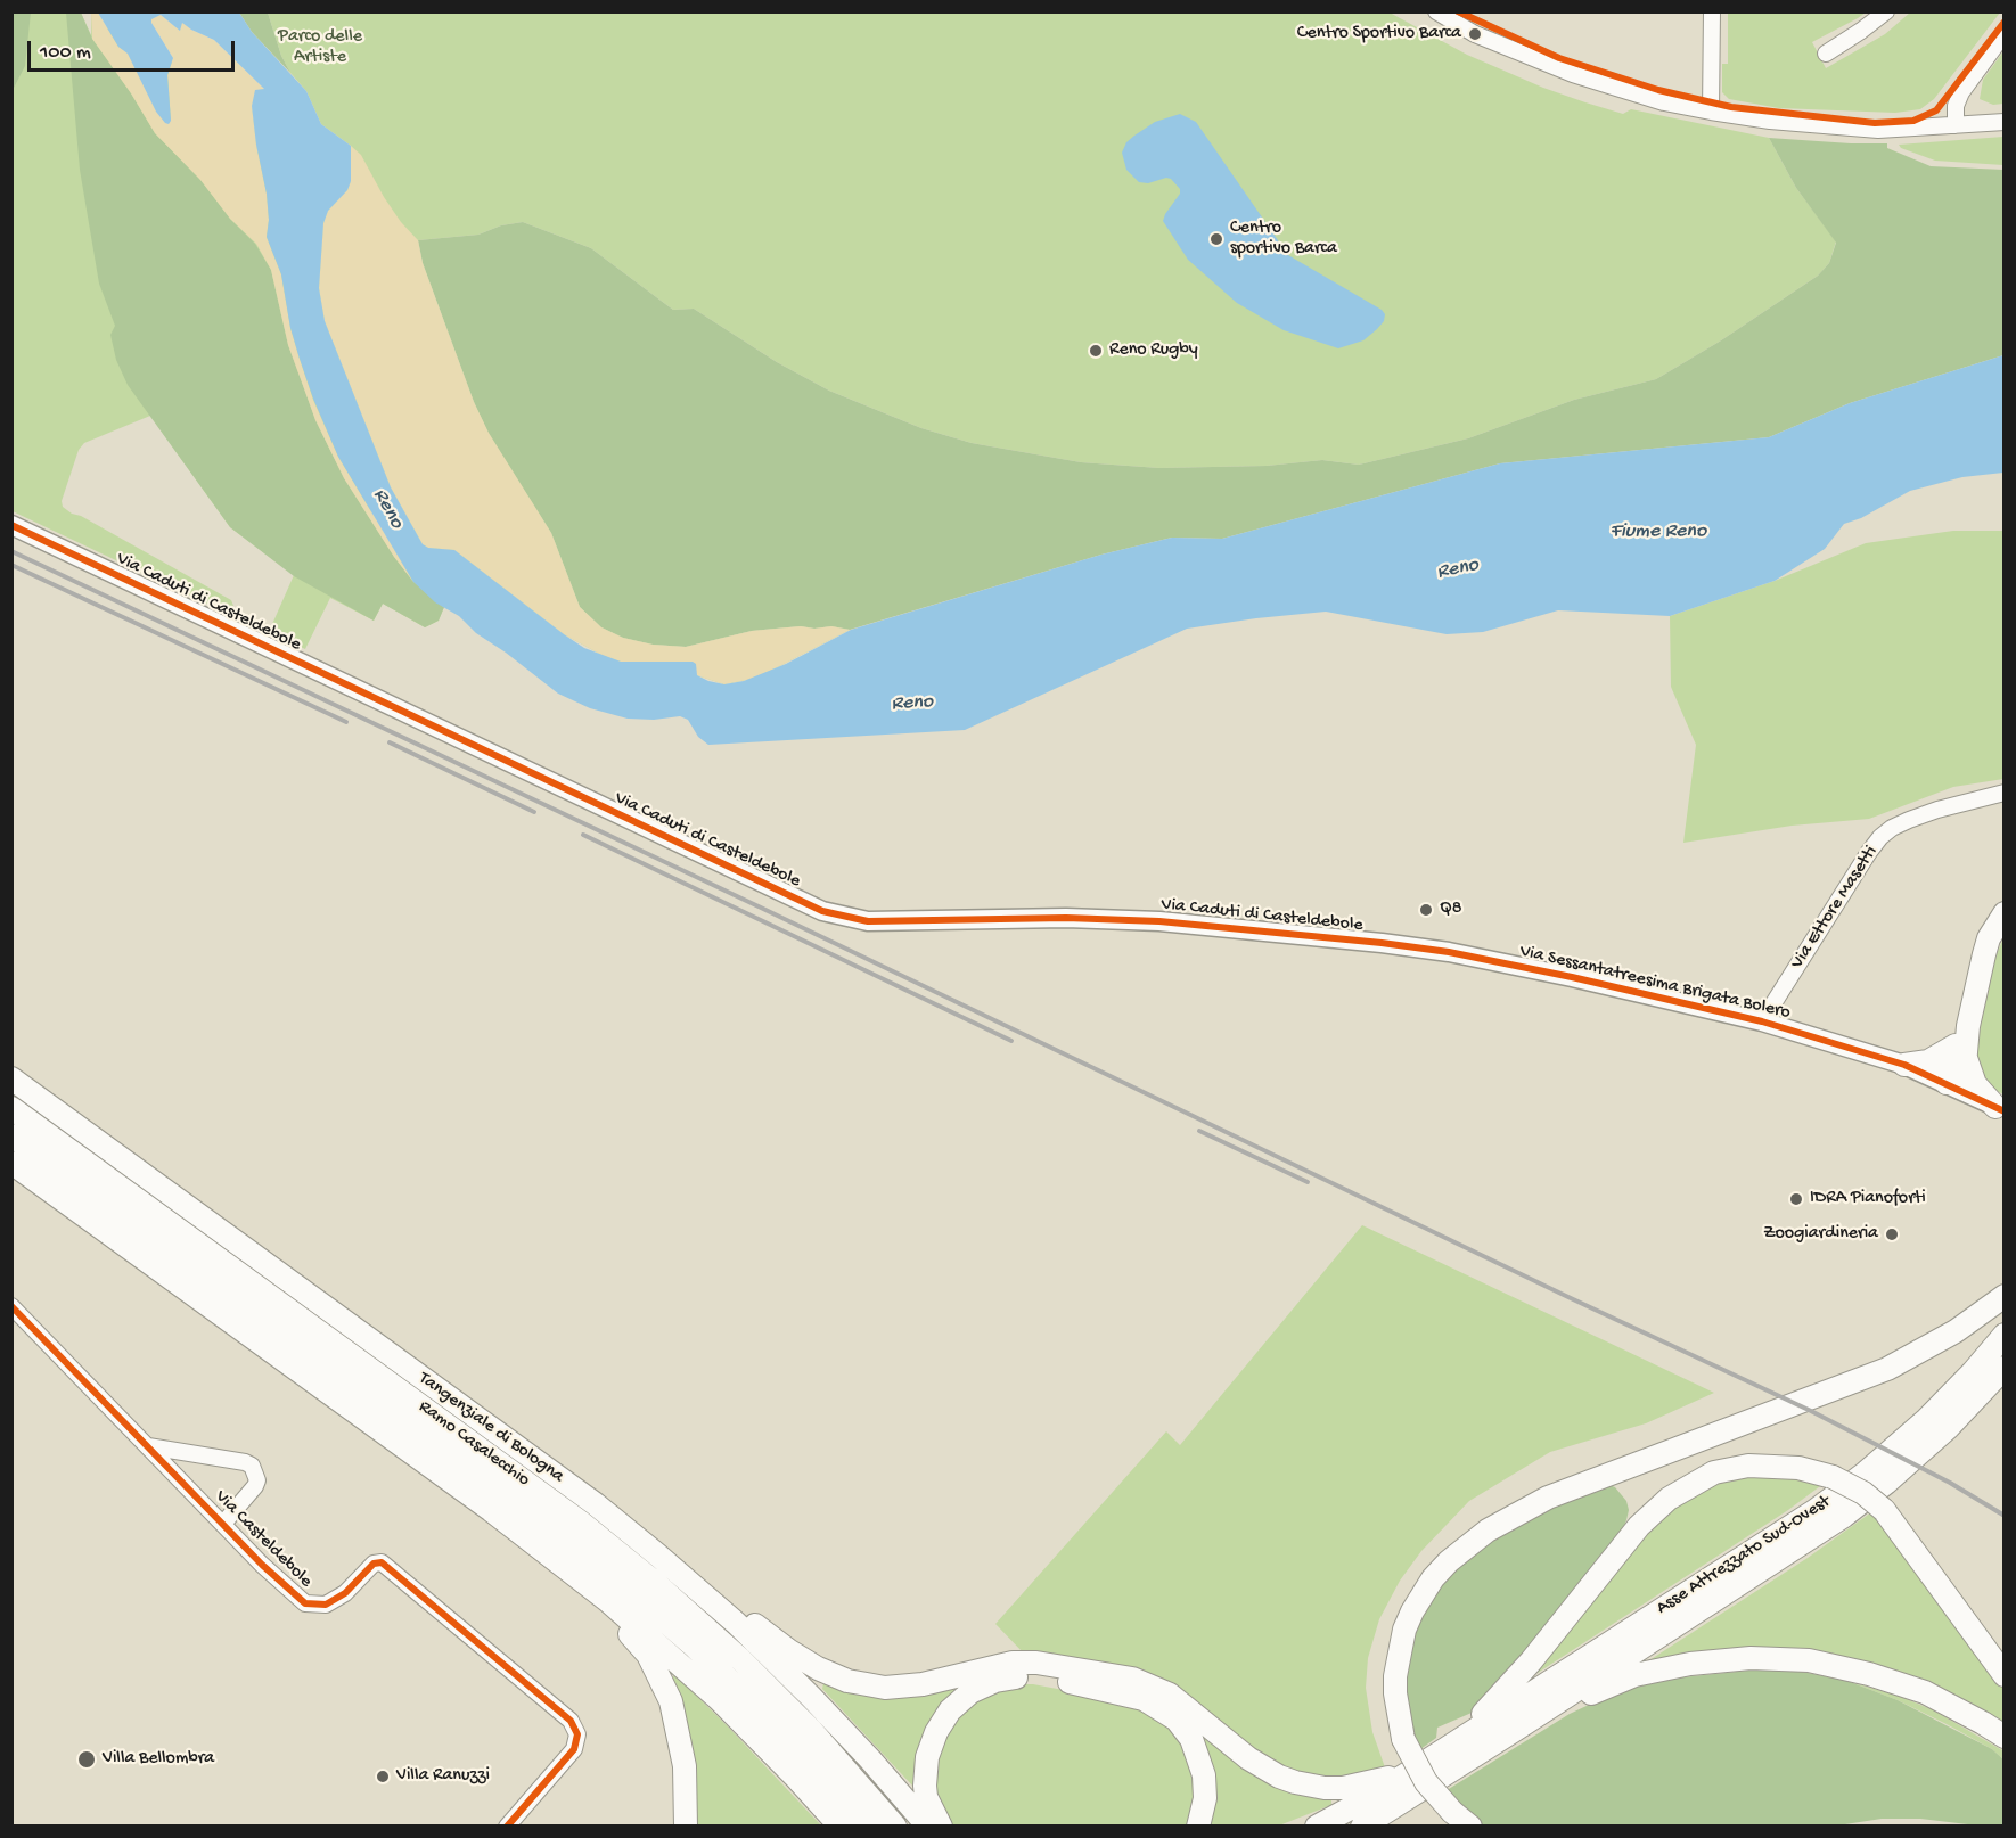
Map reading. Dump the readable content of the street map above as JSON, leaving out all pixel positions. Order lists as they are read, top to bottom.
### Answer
{
  "streets": {
    "highway": ["Tangenziale di Bologna", "Ramo Casalecchio", "Asse Attrezzato Sud-Ovest"],
    "main road": ["Via Caduti di Casteldebole", "Via Sessantatreesima Brigata Bolero"],
    "street": ["Via Ettore Masetti", "Via Casteldebole"]
  },
  "crossings": [
    ["Via Caduti di Casteldebole", "Via Sessantatreesima Brigata Bolero"],
    ["Via Ettore Masetti", "Via Sessantatreesima Brigata Bolero"]
  ],
  "water": ["Reno", "Fiume Reno"],
  "parks": ["Parco delle Artiste"],
  "places": [
    "Centro Sportivo Barca",
    "Centro sportivo Barca",
    "Reno Rugby",
    "Q8",
    "IDRA Pianoforti",
    "Zoogiardineria",
    "Villa Bellombra",
    "Villa Ranuzzi"
  ],
  "scale_bar": "100 m"
}
